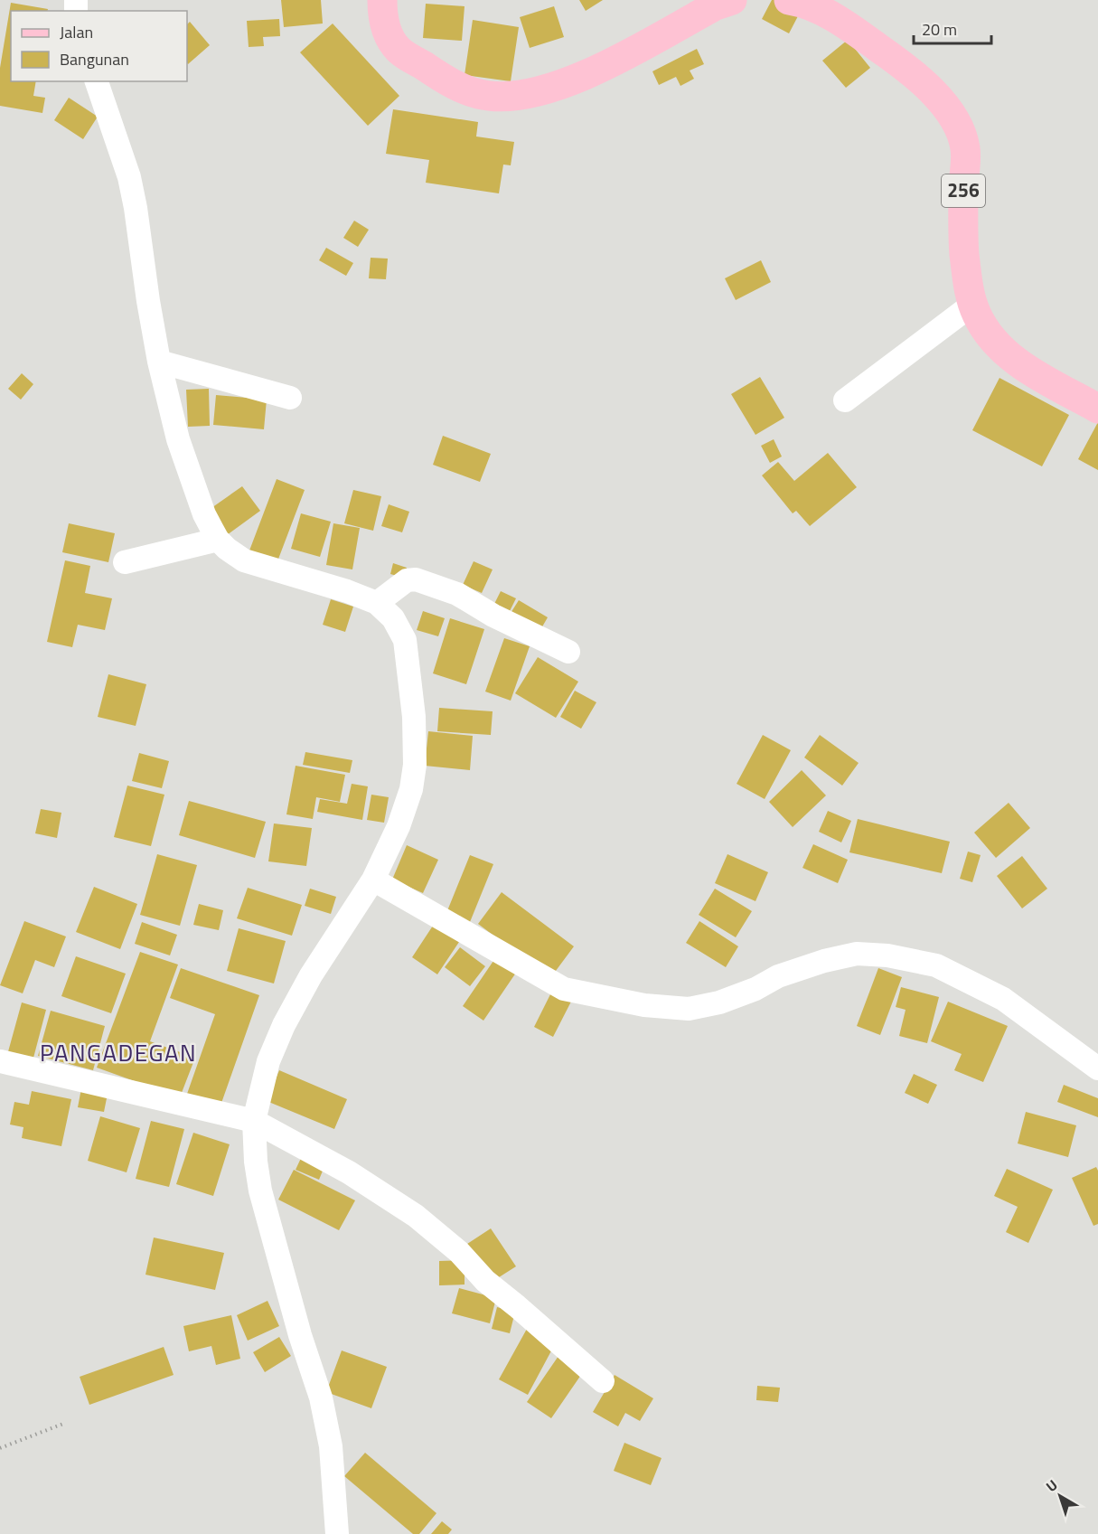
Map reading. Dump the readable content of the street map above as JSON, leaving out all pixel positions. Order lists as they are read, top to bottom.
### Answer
{
  "streets": {
    "main road": ["256"]
  },
  "districts": ["PANGADEGAN"],
  "legend": ["Jalan", "Bangunan"],
  "scale_bar": "20 m",
  "north": "top left"
}
